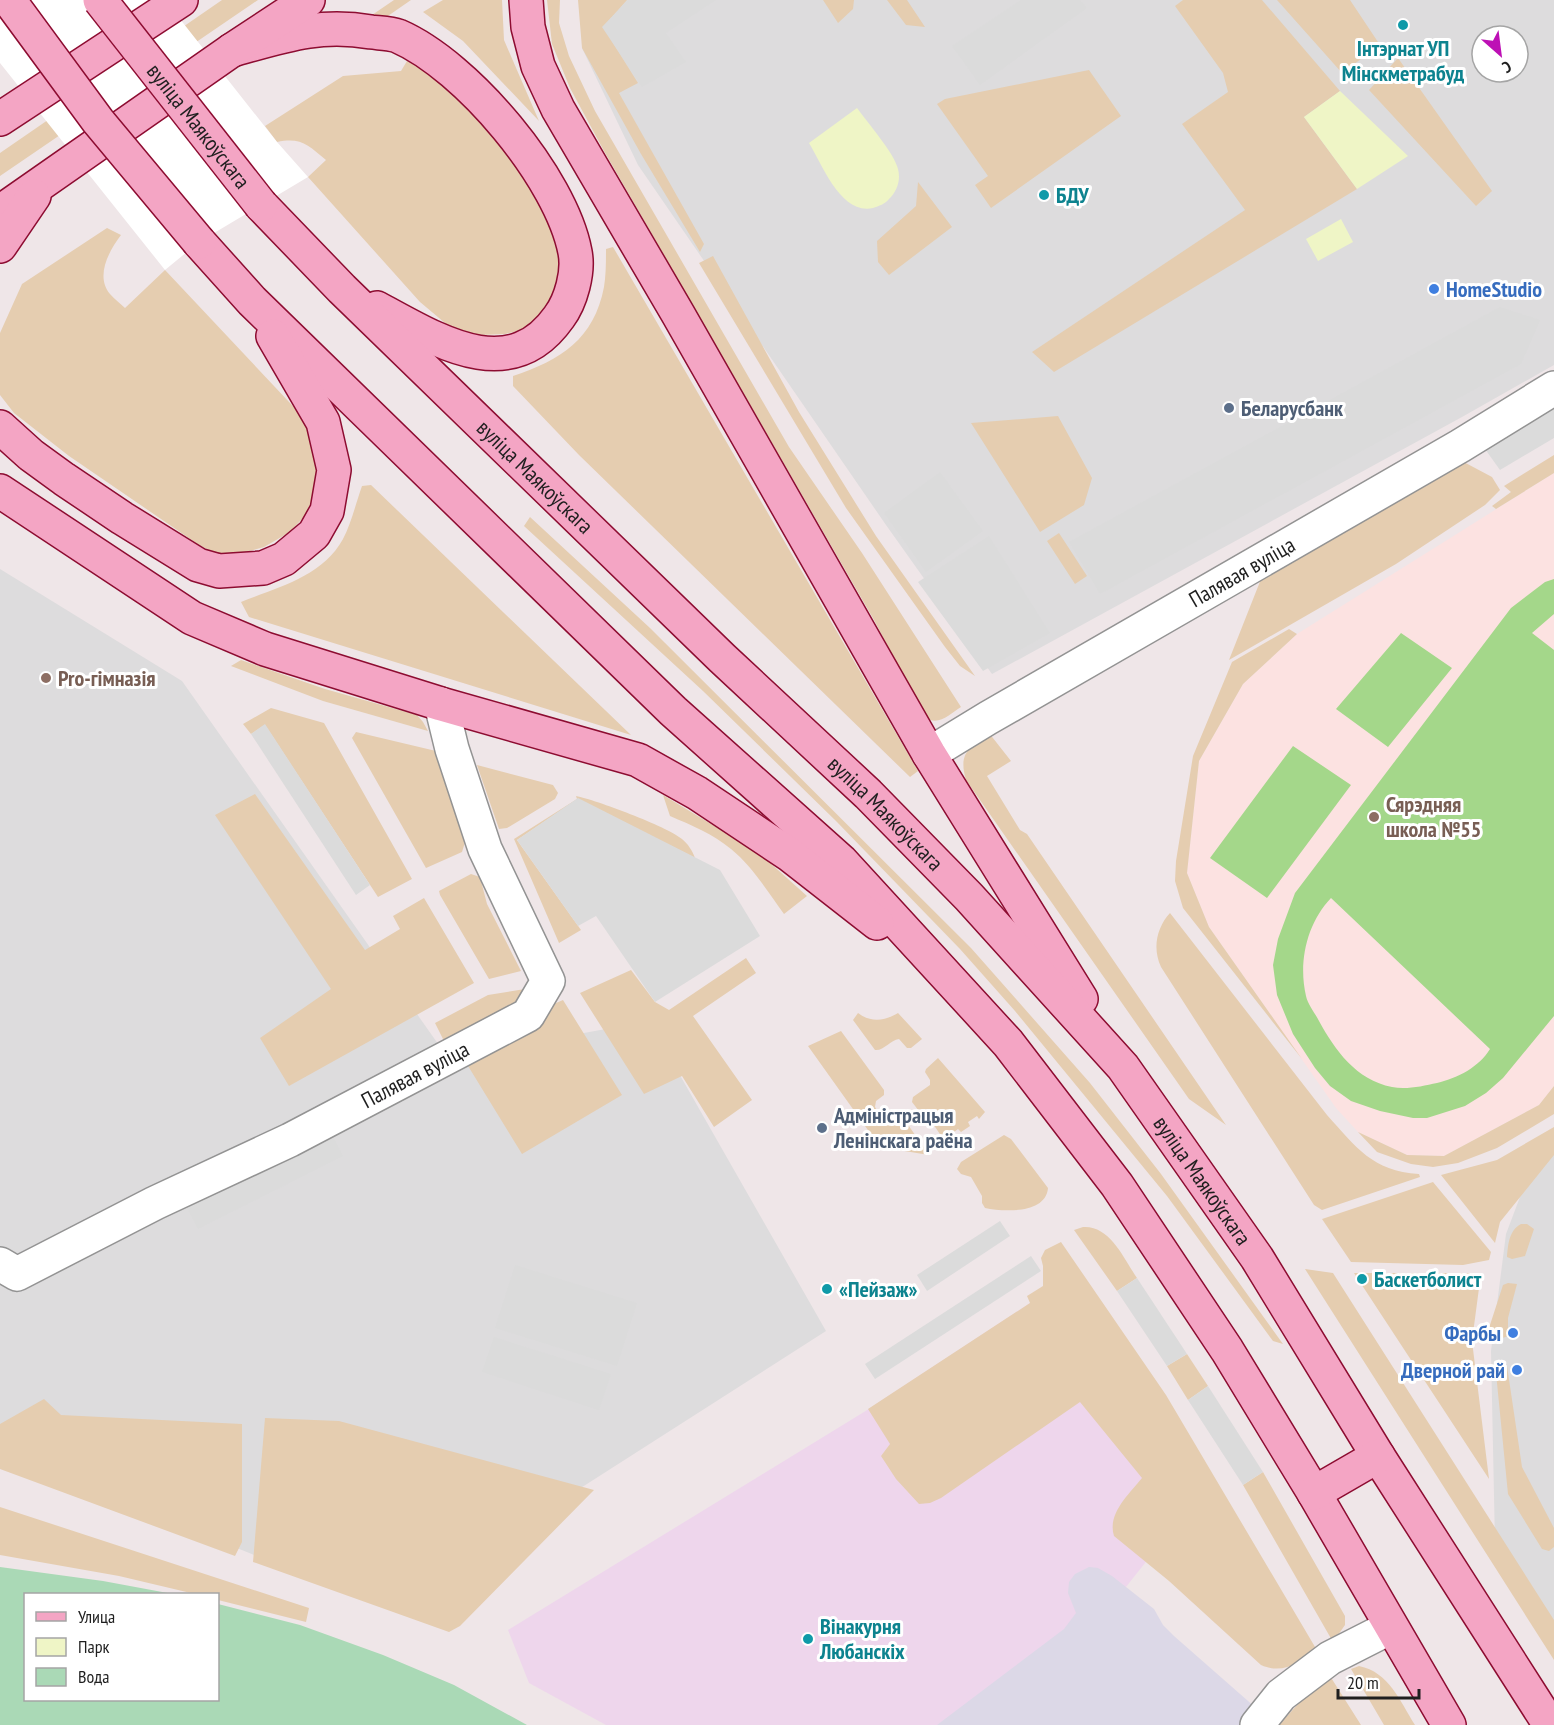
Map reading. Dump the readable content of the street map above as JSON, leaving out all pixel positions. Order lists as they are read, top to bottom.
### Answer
{
  "streets": {
    "main road": ["вуліца Маякоўскага"],
    "street": ["Палявая вуліца"]
  },
  "places": [
    "Інтэрнат УП Мінскметрабуд",
    "БДУ",
    "HomeStudio",
    "Беларусбанк",
    "Pro-гімназія",
    "Сярэдняя школа №55",
    "Адміністрацыя Ленінскага раёна",
    "Баскетболист",
    "«Пейзаж»",
    "Фарбы",
    "Дверной рай",
    "Вінакурня Любанскіх"
  ],
  "legend": ["Улица", "Парк", "Вода"],
  "scale_bar": "20 m",
  "north": "bottom right"
}
